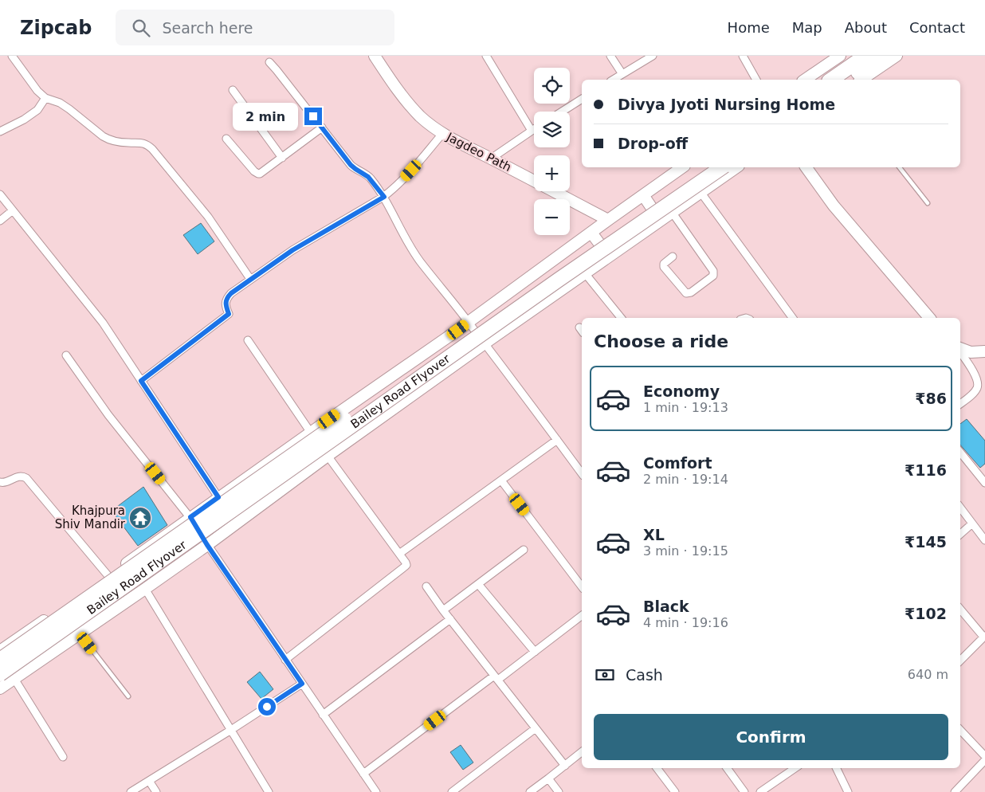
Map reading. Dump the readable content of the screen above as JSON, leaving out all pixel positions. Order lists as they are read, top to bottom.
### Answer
{
  "streets": {
    "highway": ["Bailey Road Flyover"],
    "main road": ["Jagdeo Path"]
  },
  "places": {
    "temple": ["Khajpura Shiv Mandir"]
  },
  "page": {
    "header": "Zipcab",
    "search": "Search here",
    "nav": [
      "Home",
      "Map",
      "About",
      "Contact"
    ],
    "map_buttons": ["+", "−"],
    "banner": ["Divya Jyoti Nursing Home", "Drop-off"],
    "bubble": "2 min",
    "heading": "Choose a ride",
    "list": [
      {
        "name": "Economy",
        "note": "1 min · 19:13",
        "value": "₹86"
      },
      {
        "name": "Comfort",
        "note": "2 min · 19:14",
        "value": "₹116"
      },
      {
        "name": "XL",
        "note": "3 min · 19:15",
        "value": "₹145"
      },
      {
        "name": "Black",
        "note": "4 min · 19:16",
        "value": "₹102"
      }
    ],
    "pay": ["Cash", "640 m"],
    "buttons": "Confirm"
  }
}
